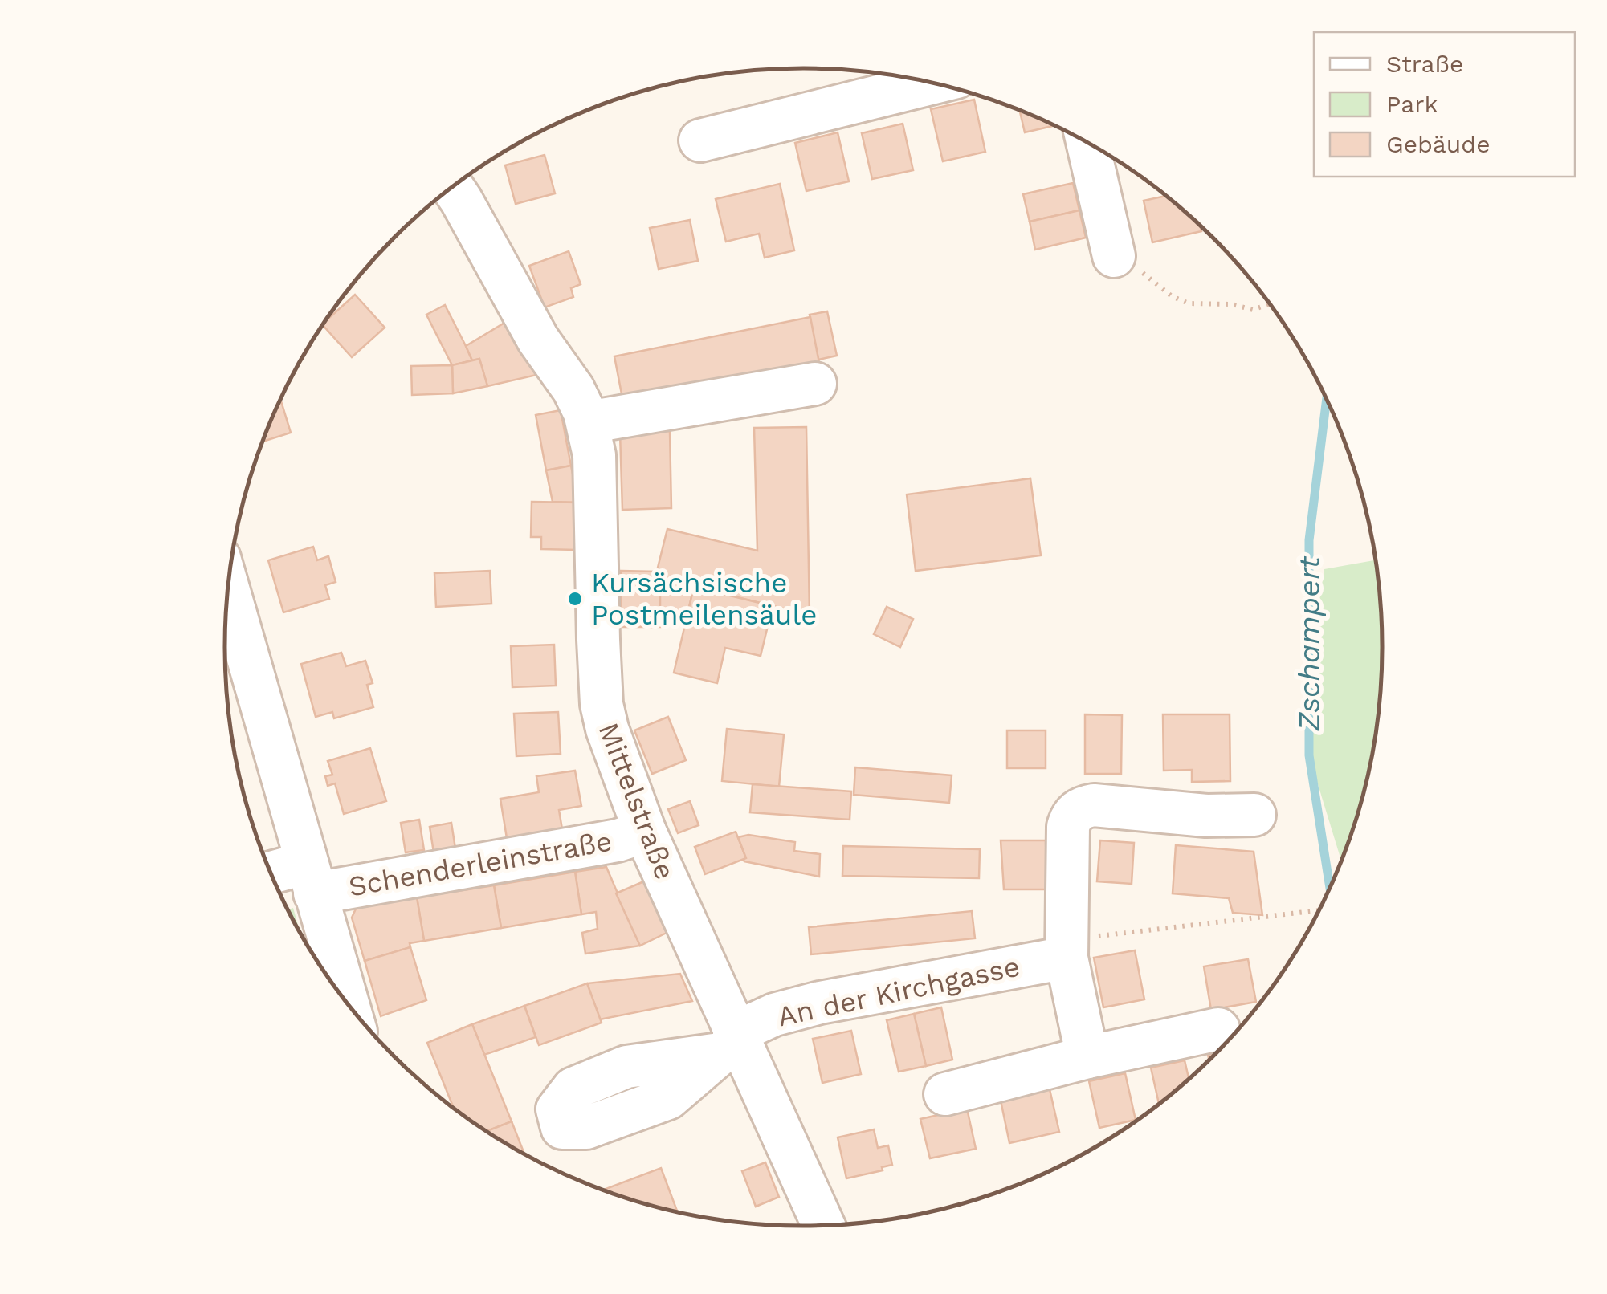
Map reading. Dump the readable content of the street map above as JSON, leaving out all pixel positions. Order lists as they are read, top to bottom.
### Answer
{
  "streets": {
    "street": ["Mittelstraße", "Schenderleinstraße", "An der Kirchgasse"]
  },
  "crossings": [
    ["Mittelstraße", "Schenderleinstraße"],
    ["Mittelstraße", "An der Kirchgasse"]
  ],
  "water": ["Zschampert"],
  "places": ["Kursächsische Postmeilensäule"],
  "legend": ["Straße", "Park", "Gebäude"]
}
